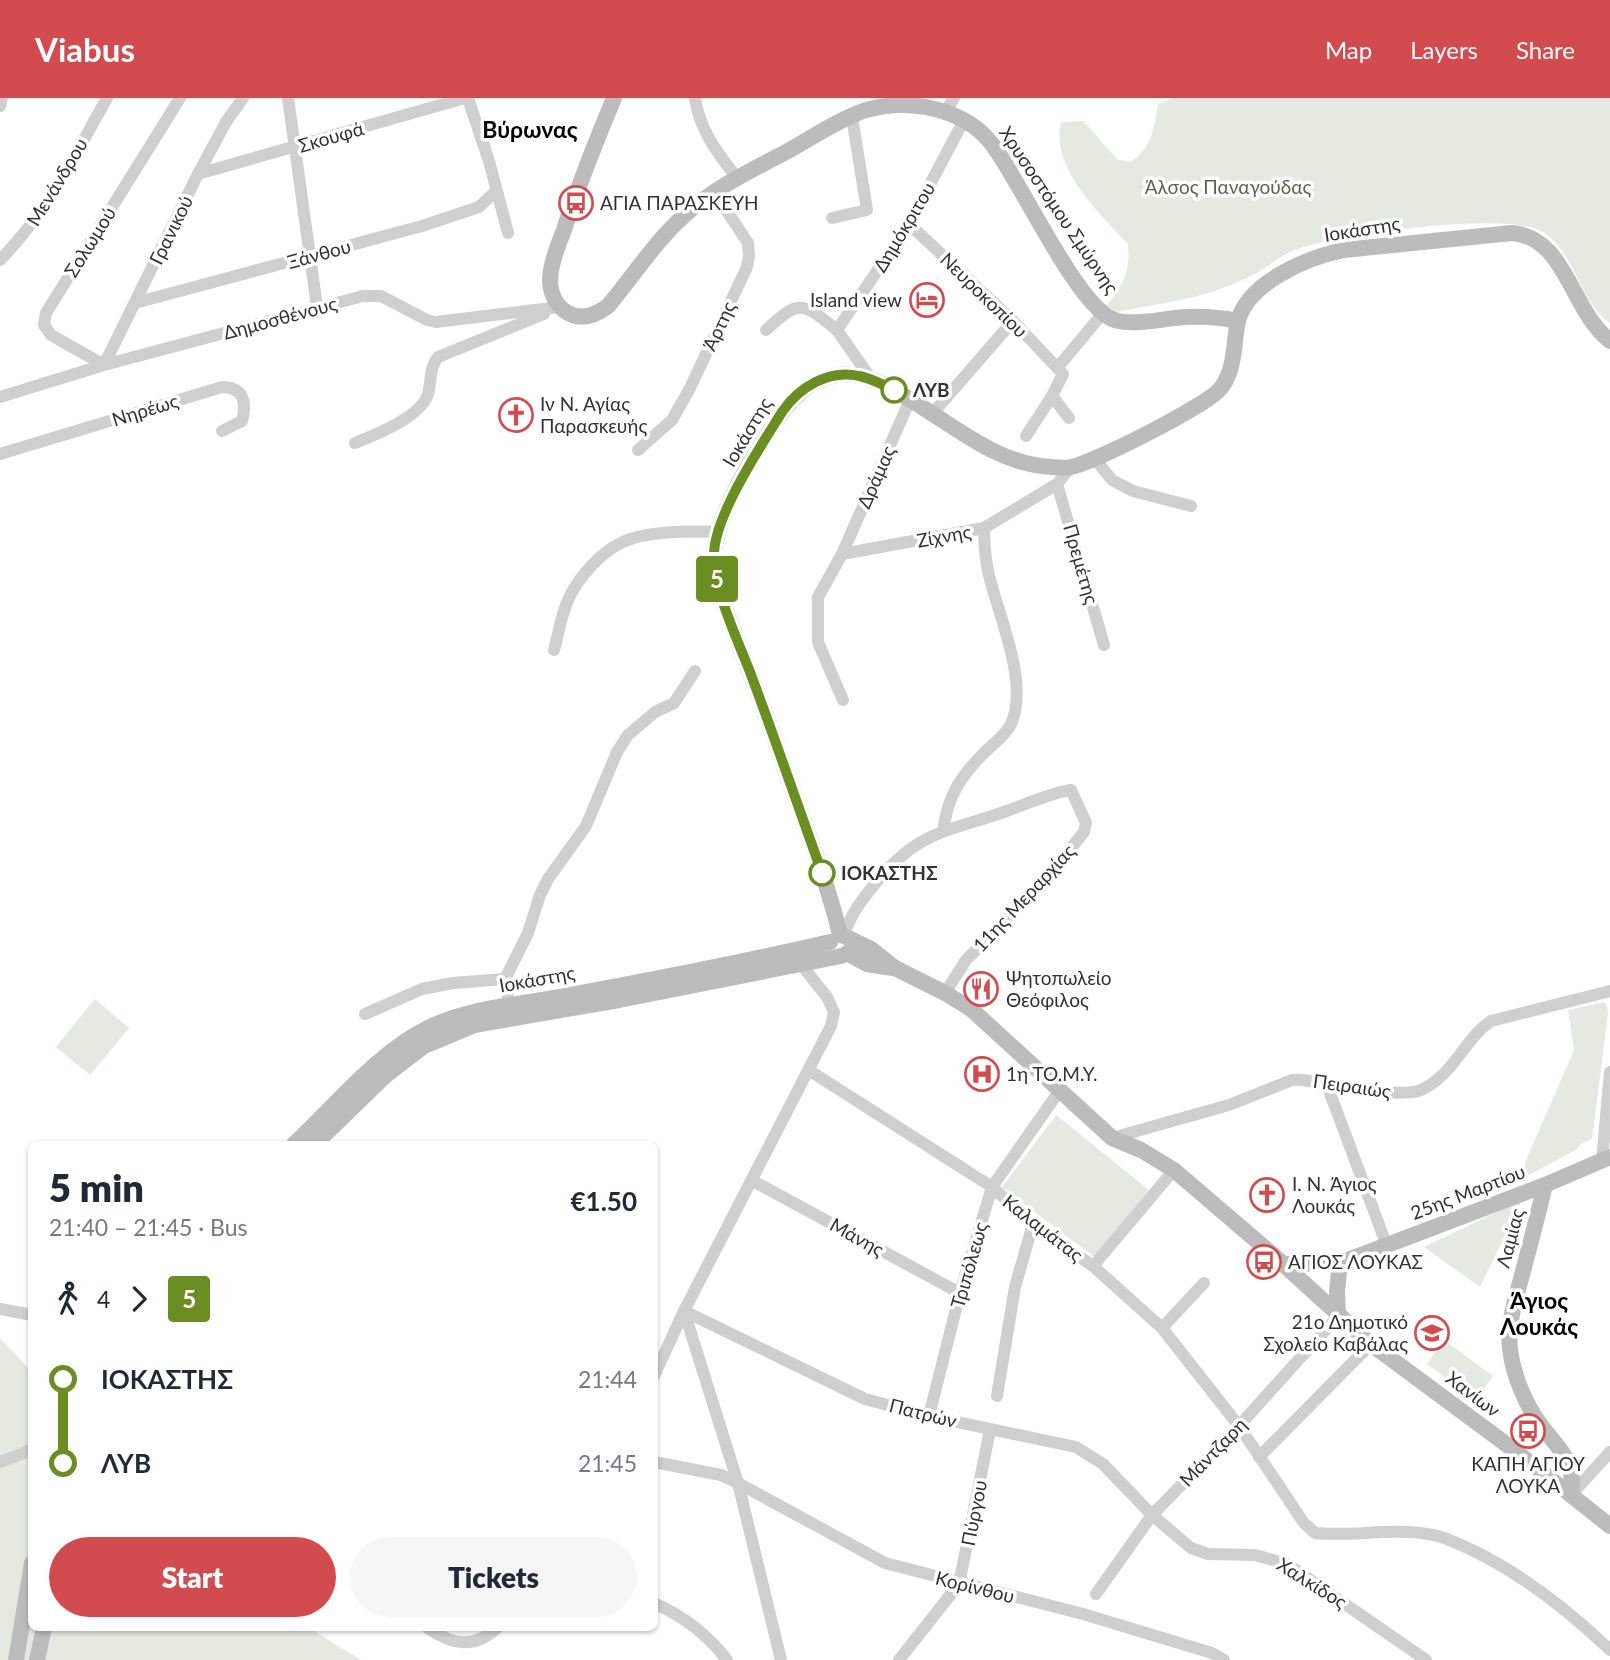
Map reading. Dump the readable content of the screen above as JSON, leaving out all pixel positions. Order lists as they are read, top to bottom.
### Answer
{
  "streets": {
    "street": [
      "Σκουφά",
      "Μενάνδρου",
      "Χρυσοστόμου Σμύρνης",
      "Δημόκριτου",
      "Ιοκάστης",
      "Γρανικού",
      "Σολωμού",
      "Ξάνθου",
      "Νευροκοπίου",
      "Δημοσθένους",
      "Άρτης",
      "Νηρέως",
      "Δράμας",
      "Ζίχνης",
      "Πρεμέτης",
      "11ης Μεραρχίας",
      "Πειραιώς",
      "25ης Μαρτίου",
      "Καλαμάτας",
      "Μάνης",
      "Λαμίας",
      "Τριπόλεως",
      "Χανίων",
      "Πατρών",
      "Μάντζαρη",
      "Πύργου",
      "Χαλκίδος",
      "Κορίνθου"
    ]
  },
  "crossings": [
    ["Σκουφά", "Γρανικού"],
    ["Χρυσοστόμου Σμύρνης", "Δημόκριτου"],
    ["Χρυσοστόμου Σμύρνης", "Ιοκάστης"],
    ["Χρυσοστόμου Σμύρνης", "Δημοσθένους"],
    ["Χρυσοστόμου Σμύρνης", "Άρτης"],
    ["Δημόκριτου", "Νευροκοπίου"],
    ["Ιοκάστης", "Δράμας"],
    ["Ιοκάστης", "Ζίχνης"],
    ["Ιοκάστης", "11ης Μεραρχίας"],
    ["Γρανικού", "Σολωμού"],
    ["Γρανικού", "Ξάνθου"],
    ["Γρανικού", "Δημοσθένους"],
    ["Σολωμού", "Δημοσθένους"],
    ["Δράμας", "Ζίχνης"],
    ["Ζίχνης", "Πρεμέτης"],
    ["25ης Μαρτίου", "Λαμίας"],
    ["25ης Μαρτίου", "Χανίων"],
    ["Καλαμάτας", "Τριπόλεως"],
    ["Καλαμάτας", "Μάντζαρη"],
    ["Μάνης", "Τριπόλεως"],
    ["Λαμίας", "Χανίων"],
    ["Τριπόλεως", "Πατρών"],
    ["Χανίων", "Μάντζαρη"],
    ["Πατρών", "Μάντζαρη"],
    ["Πατρών", "Πύργου"],
    ["Πατρών", "Χαλκίδος"],
    ["Μάντζαρη", "Χαλκίδος"],
    ["Πύργου", "Κορίνθου"]
  ],
  "districts": ["Βύρωνας", "Άγιος Λουκάς"],
  "parks": ["Άλσος Παναγούδας"],
  "places": {
    "bus stop": ["ΑΓΙΑ ΠΑΡΑΣΚΕΥΗ", "ΑΓΙΟΣ ΛΟΥΚΑΣ", "ΚΑΠΗ ΑΓΙΟΥ ΛΟΥΚΑ"],
    "hotel": ["Island view"],
    "other": ["ΛΥΒ", "ΙΟΚΑΣΤΗΣ"],
    "church": ["Ιν Ν. Αγίας Παρασκευής", "Ι. Ν. Άγιος Λουκάς"],
    "restaurant": ["Ψητοπωλείο Θεόφιλος"],
    "hospital": ["1η ΤΟ.Μ.Υ."],
    "school or university": ["21ο Δημοτικό Σχολείο Καβάλας"]
  },
  "lines": ["bus line 5"],
  "page": {
    "header": "Viabus",
    "nav": ["Map", "Layers", "Share"],
    "on_map": "5",
    "heading": ["5 min", "21:40 – 21:45 · Bus", "€1.50"],
    "legs": ["4", "5"],
    "list": [
      {
        "name": "ΙΟΚΑΣΤΗΣ",
        "value": "21:44"
      },
      {
        "name": "ΛΥΒ",
        "value": "21:45"
      }
    ],
    "buttons": ["Start", "Tickets"]
  }
}
